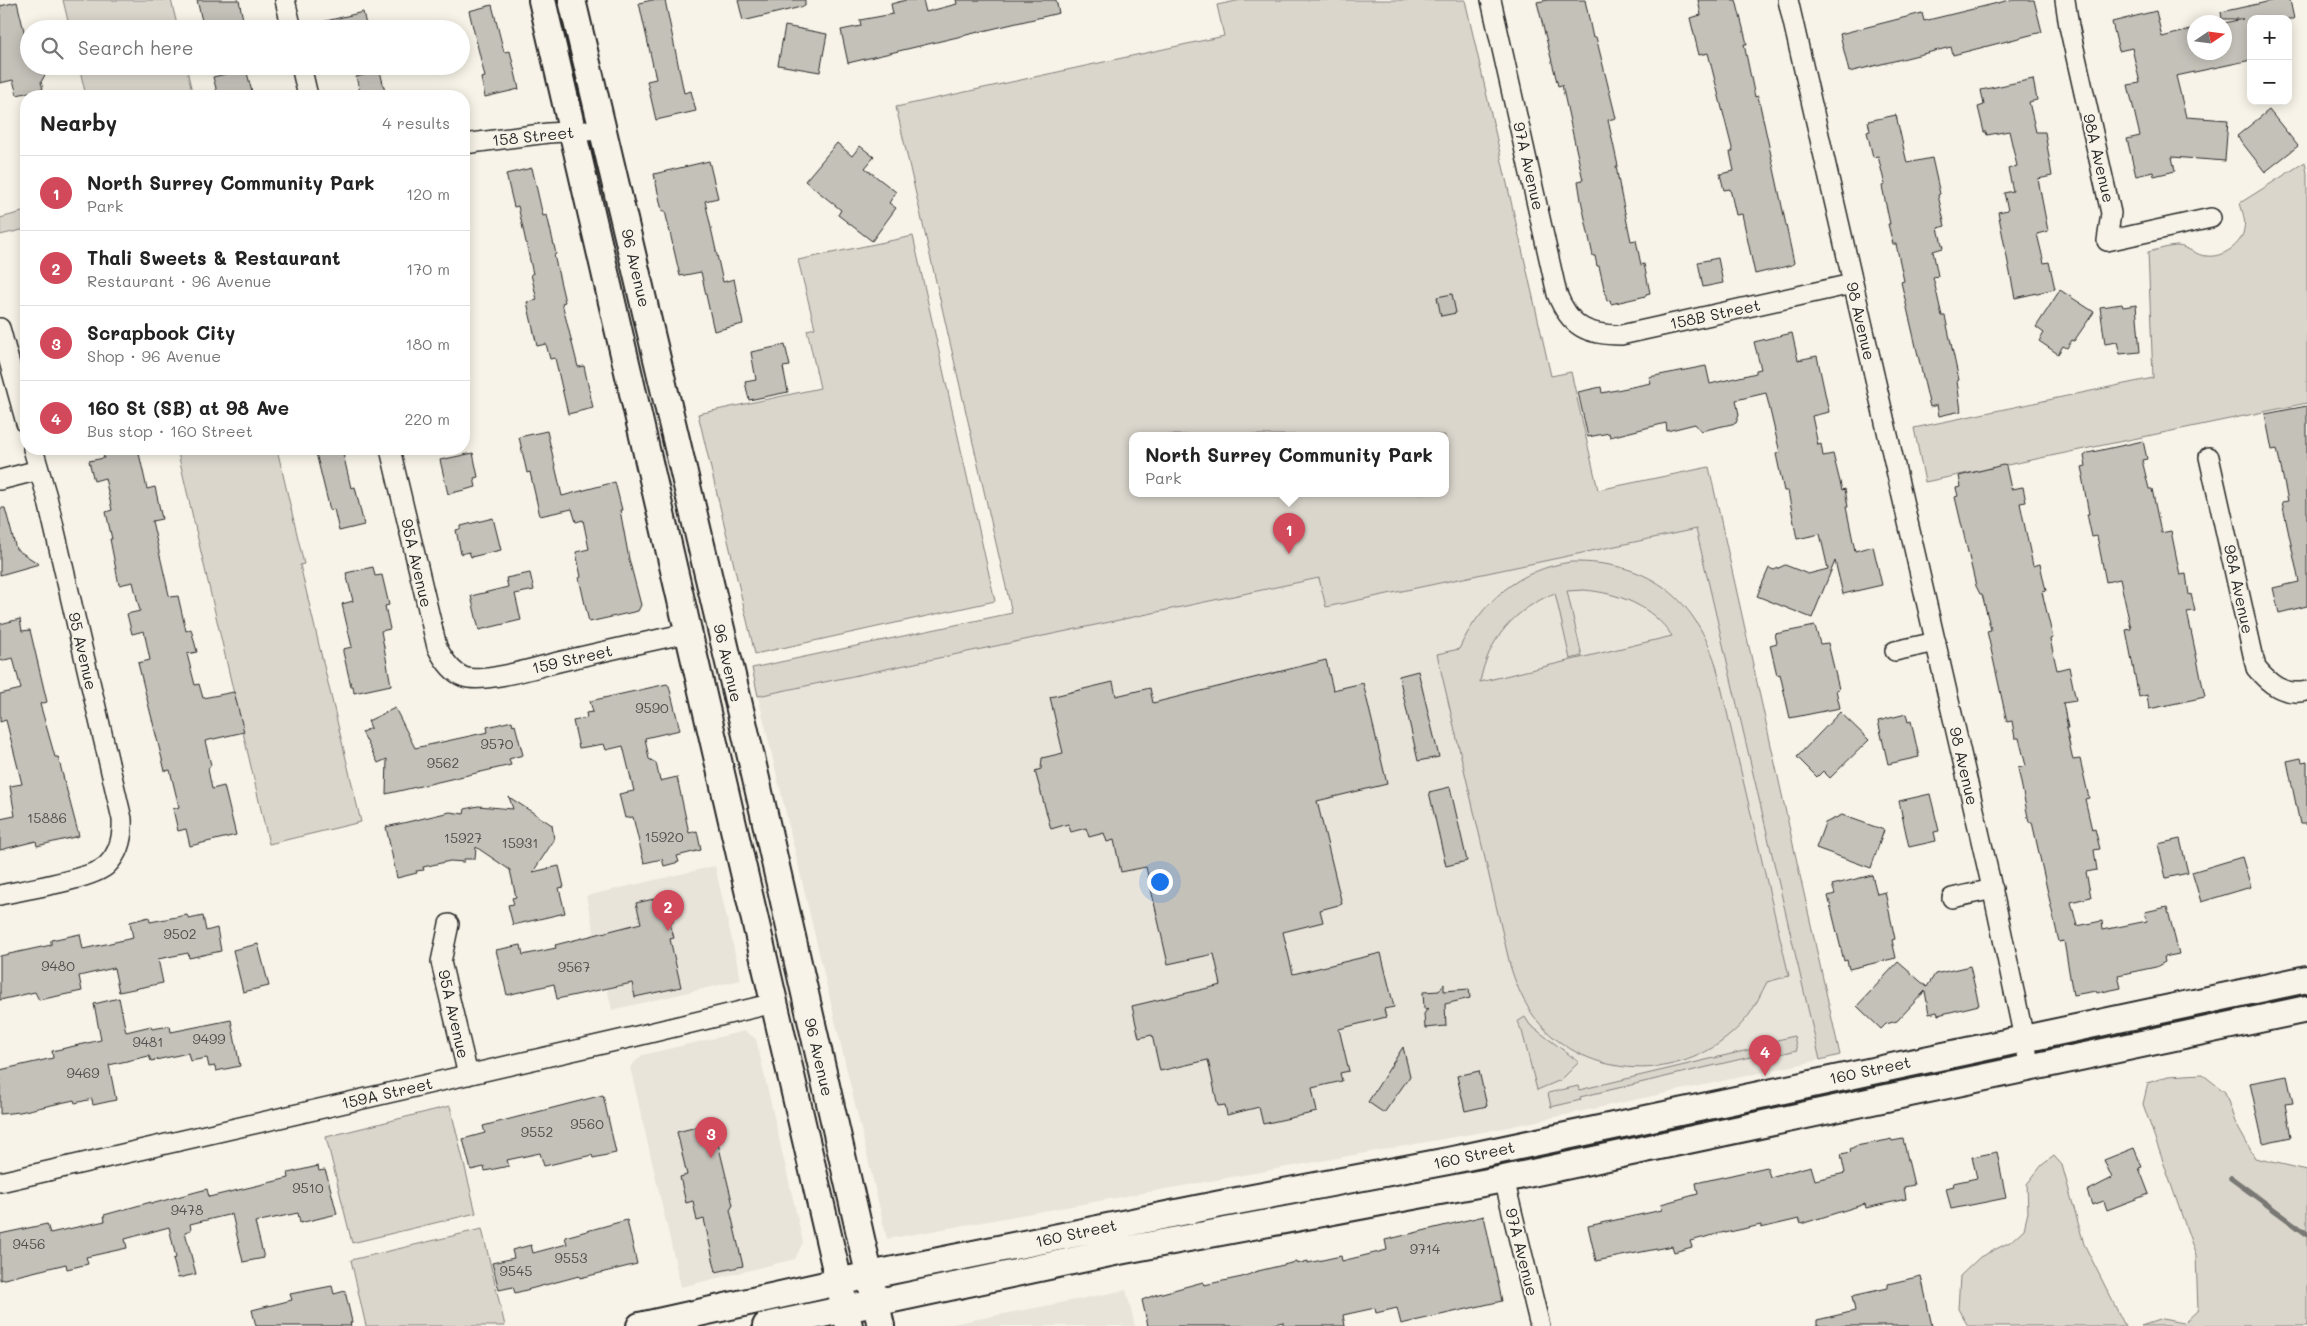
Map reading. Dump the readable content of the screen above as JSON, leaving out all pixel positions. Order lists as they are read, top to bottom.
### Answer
{
  "streets": {
    "main road": ["96 Avenue", "160 Street"],
    "street": [
      "158 Street",
      "98A Avenue",
      "97A Avenue",
      "158B Street",
      "98 Avenue",
      "95A Avenue",
      "95 Avenue",
      "159 Street",
      "159A Street"
    ]
  },
  "crossings": [
    ["158 Street", "96 Avenue"],
    ["97A Avenue", "158B Street"],
    ["97A Avenue", "160 Street"],
    ["96 Avenue", "159 Street"],
    ["96 Avenue", "160 Street"],
    ["96 Avenue", "159A Street"],
    ["158B Street", "98 Avenue"],
    ["98 Avenue", "160 Street"],
    ["95A Avenue", "159 Street"],
    ["95A Avenue", "159A Street"]
  ],
  "house_numbers": [
    "9590",
    "9570",
    "9562",
    "15886",
    "15920",
    "15927",
    "15931",
    "9502",
    "9480",
    "9567",
    "9499",
    "9481",
    "9469",
    "9560",
    "9552",
    "9510",
    "9478",
    "9456",
    "9714",
    "9553",
    "9545"
  ],
  "north": "right",
  "page": {
    "map_buttons": ["+", "−"],
    "search": "Search here",
    "heading": ["Nearby", "4 results"],
    "list": [
      {
        "mark": "1",
        "name": "North Surrey Community Park",
        "note": "Park",
        "value": "120 m"
      },
      {
        "mark": "2",
        "name": "Thali Sweets & Restaurant",
        "note": "Restaurant · 96 Avenue",
        "value": "170 m"
      },
      {
        "mark": "3",
        "name": "Scrapbook City",
        "note": "Shop · 96 Avenue",
        "value": "180 m"
      },
      {
        "mark": "4",
        "name": "160 St (SB) at 98 Ave",
        "note": "Bus stop · 160 Street",
        "value": "220 m"
      }
    ],
    "popup": ["North Surrey Community Park", "Park"],
    "pins": [
      "1",
      "2",
      "4",
      "3"
    ]
  }
}
